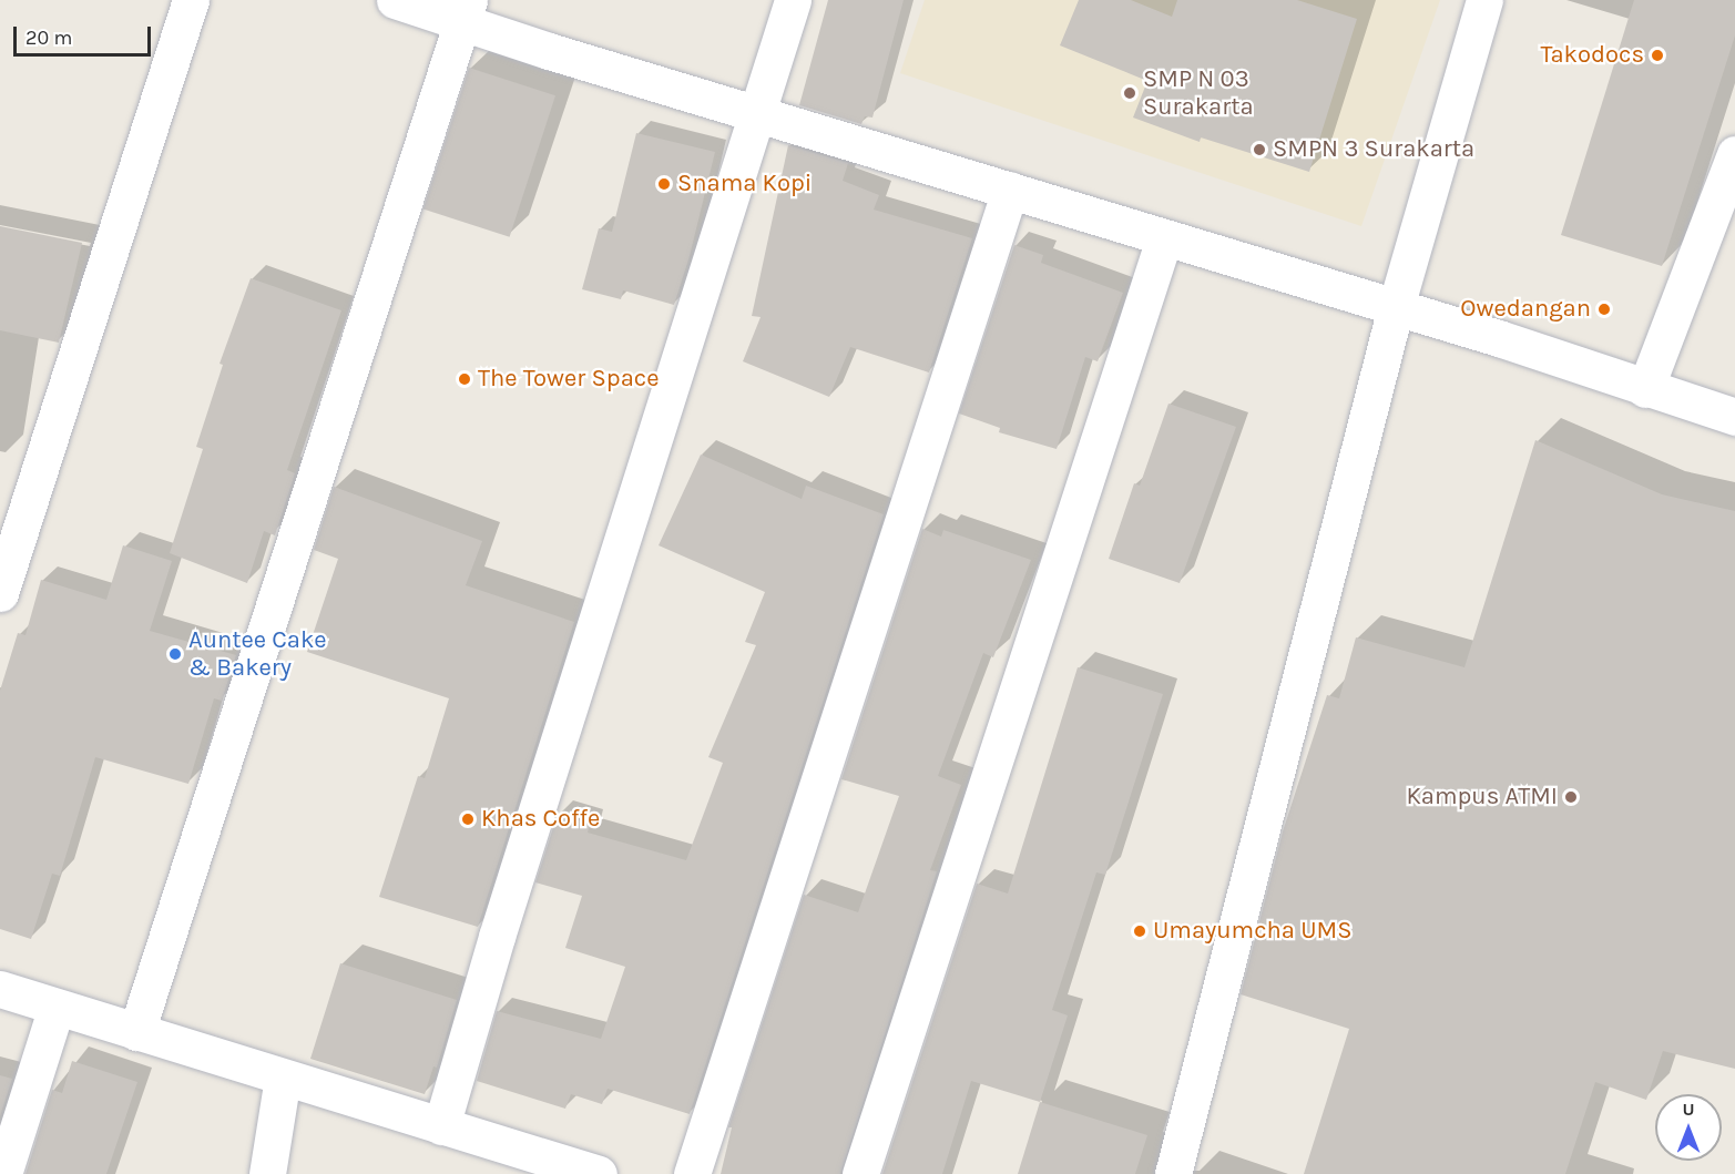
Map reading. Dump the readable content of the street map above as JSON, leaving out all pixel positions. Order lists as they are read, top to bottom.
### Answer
{
  "places": [
    "Takodocs",
    "SMP N 03 Surakarta",
    "SMPN 3 Surakarta",
    "Snama Kopi",
    "Owedangan",
    "The Tower Space",
    "Auntee Cake & Bakery",
    "Kampus ATMI",
    "Khas Coffe",
    "Umayumcha UMS"
  ],
  "scale_bar": "20 m",
  "north": "top"
}
